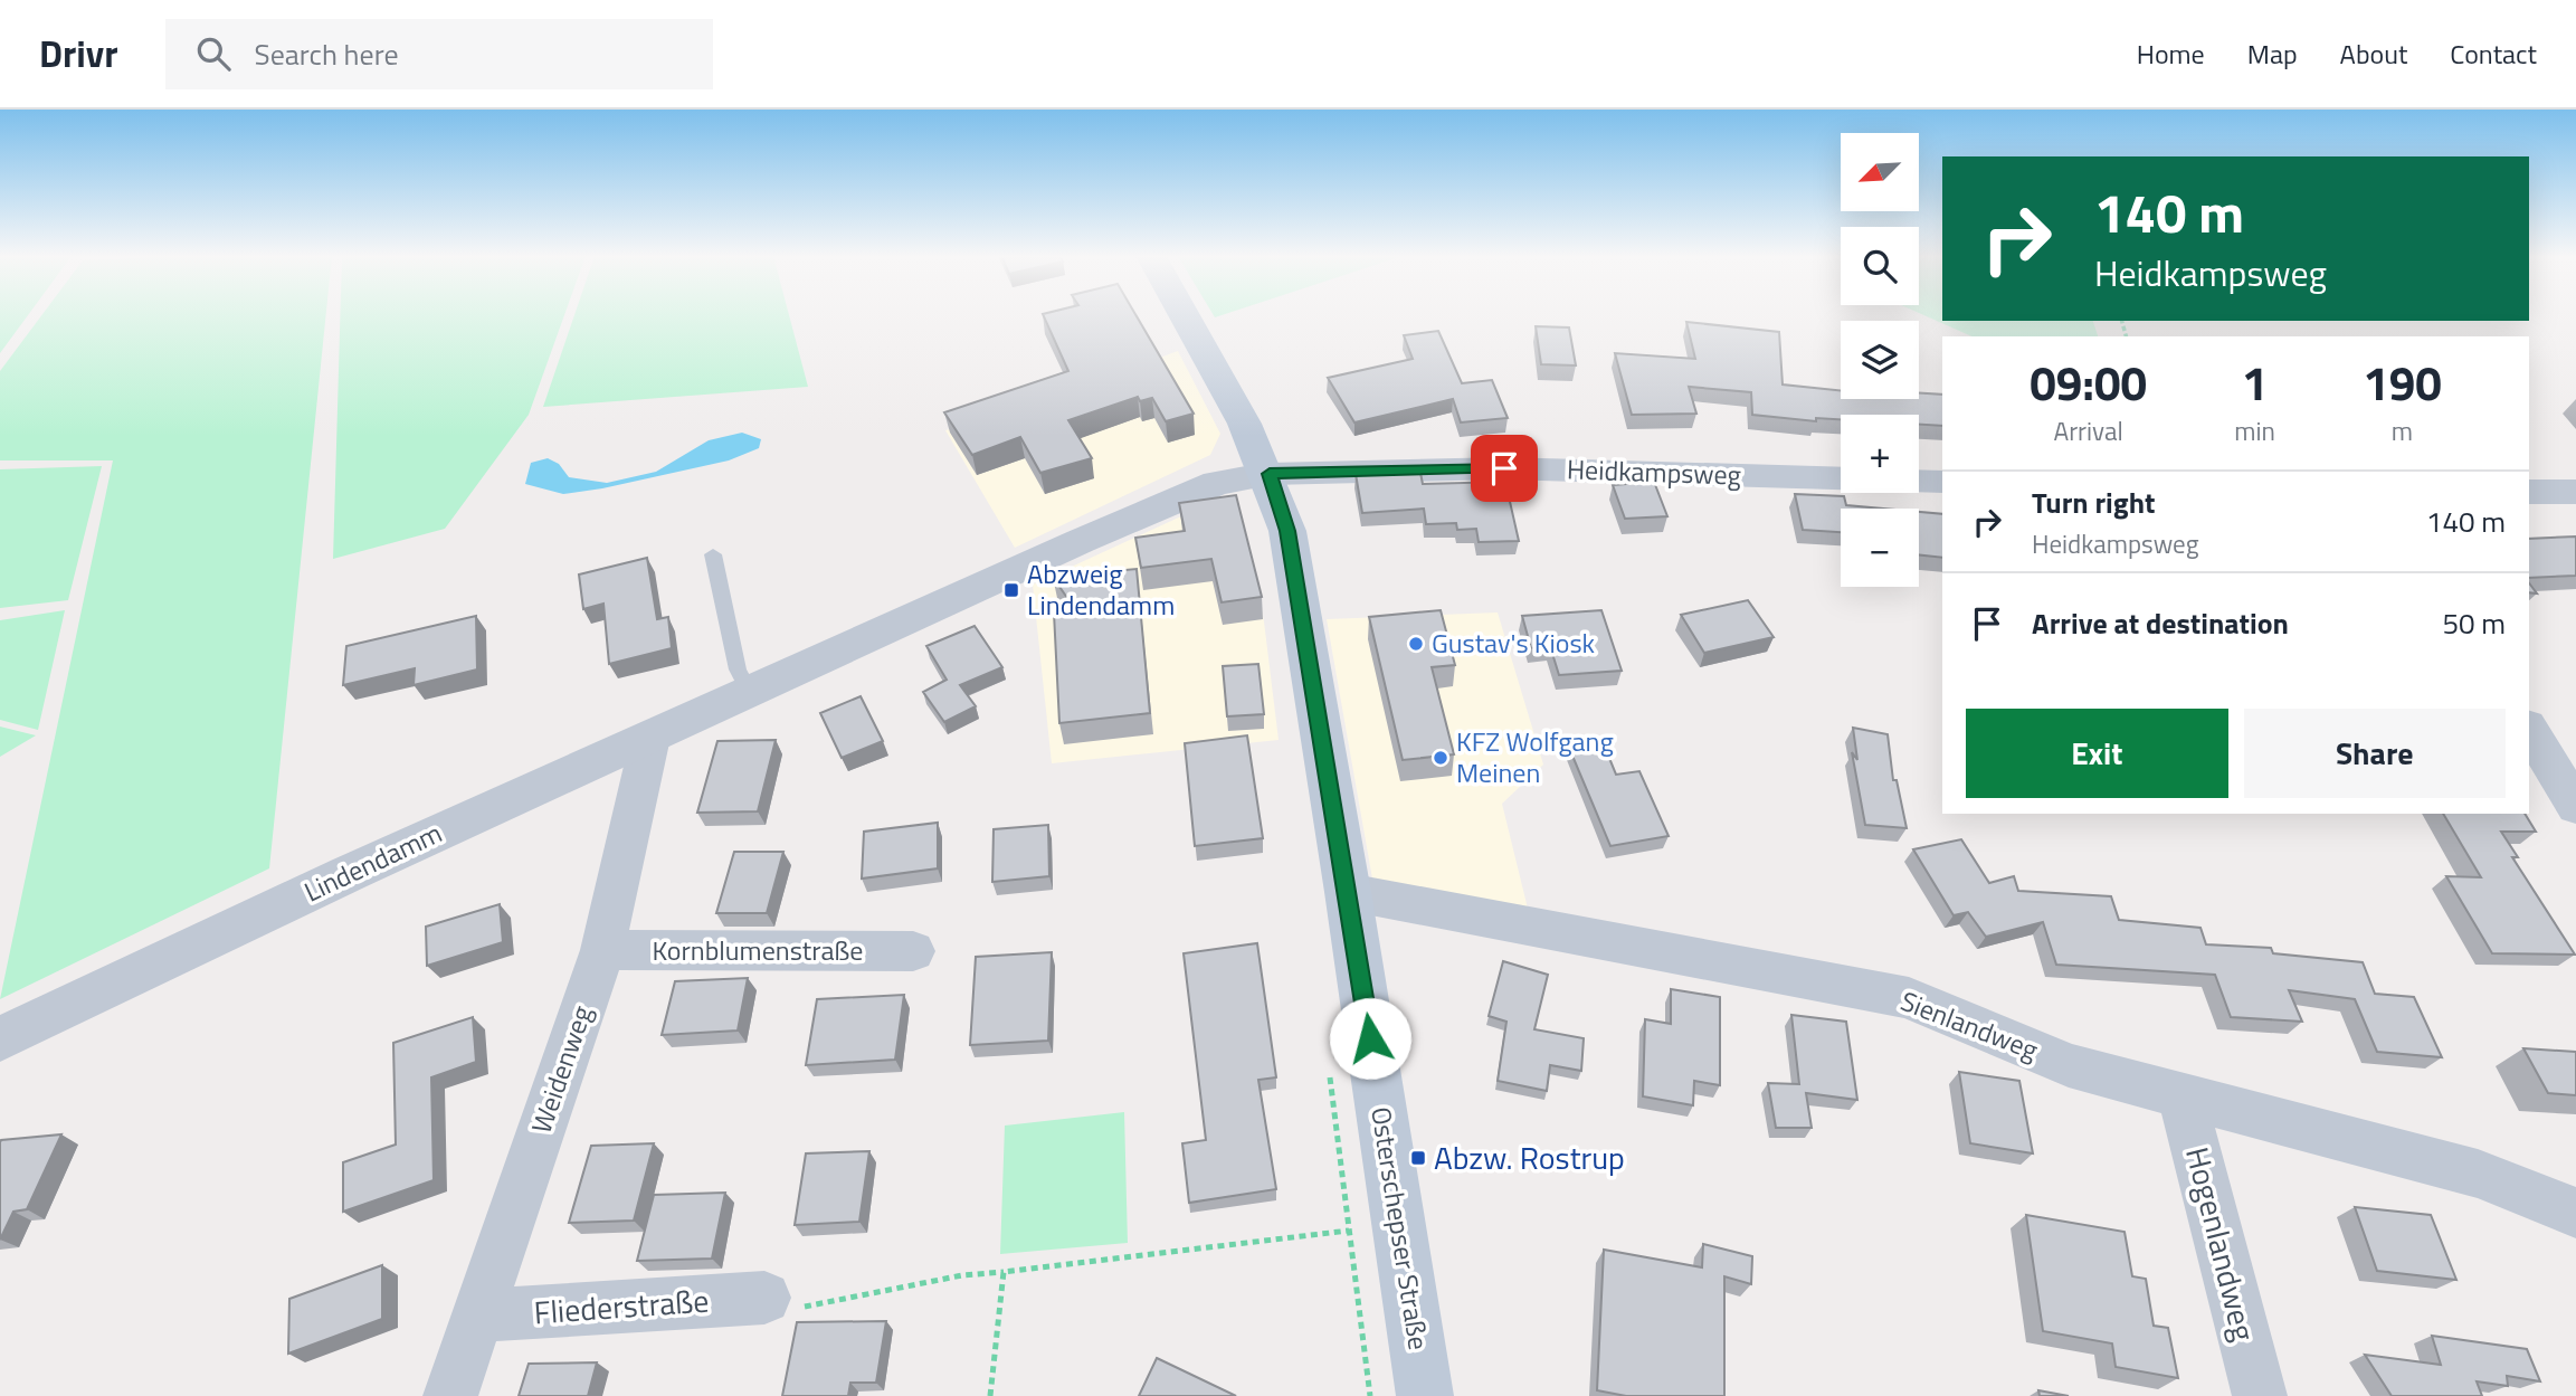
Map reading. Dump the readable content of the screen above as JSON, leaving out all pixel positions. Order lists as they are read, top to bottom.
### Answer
{
  "streets": {
    "main road": ["Osterschepser Straße"],
    "street": [
      "Heidkampsweg",
      "Lindendamm",
      "Kornblumenstraße",
      "Sienlandweg",
      "Weidenweg",
      "Hogenlandweg",
      "Fliederstraße"
    ]
  },
  "crossings": [
    ["Heidkampsweg", "Lindendamm"],
    ["Heidkampsweg", "Osterschepser Straße"],
    ["Lindendamm", "Weidenweg"],
    ["Lindendamm", "Osterschepser Straße"],
    ["Kornblumenstraße", "Weidenweg"],
    ["Sienlandweg", "Osterschepser Straße"],
    ["Sienlandweg", "Hogenlandweg"],
    ["Weidenweg", "Fliederstraße"]
  ],
  "places": {
    "transit": ["Abzweig Lindendamm", "Abzw. Rostrup"],
    "other": ["Gustav's Kiosk", "KFZ Wolfgang Meinen"]
  },
  "north": "bottom left",
  "page": {
    "header": "Drivr",
    "search": "Search here",
    "nav": [
      "Home",
      "Map",
      "About",
      "Contact"
    ],
    "map_buttons": ["+", "−"],
    "turn": ["140 m", "Heidkampsweg"],
    "eta": [
      "09:00",
      "Arrival",
      "1",
      "min",
      "190",
      "m"
    ],
    "list": [
      {
        "name": "Turn right",
        "note": "Heidkampsweg",
        "value": "140 m"
      },
      {
        "name": "Arrive at destination",
        "value": "50 m"
      }
    ],
    "buttons": ["Exit", "Share"]
  }
}
